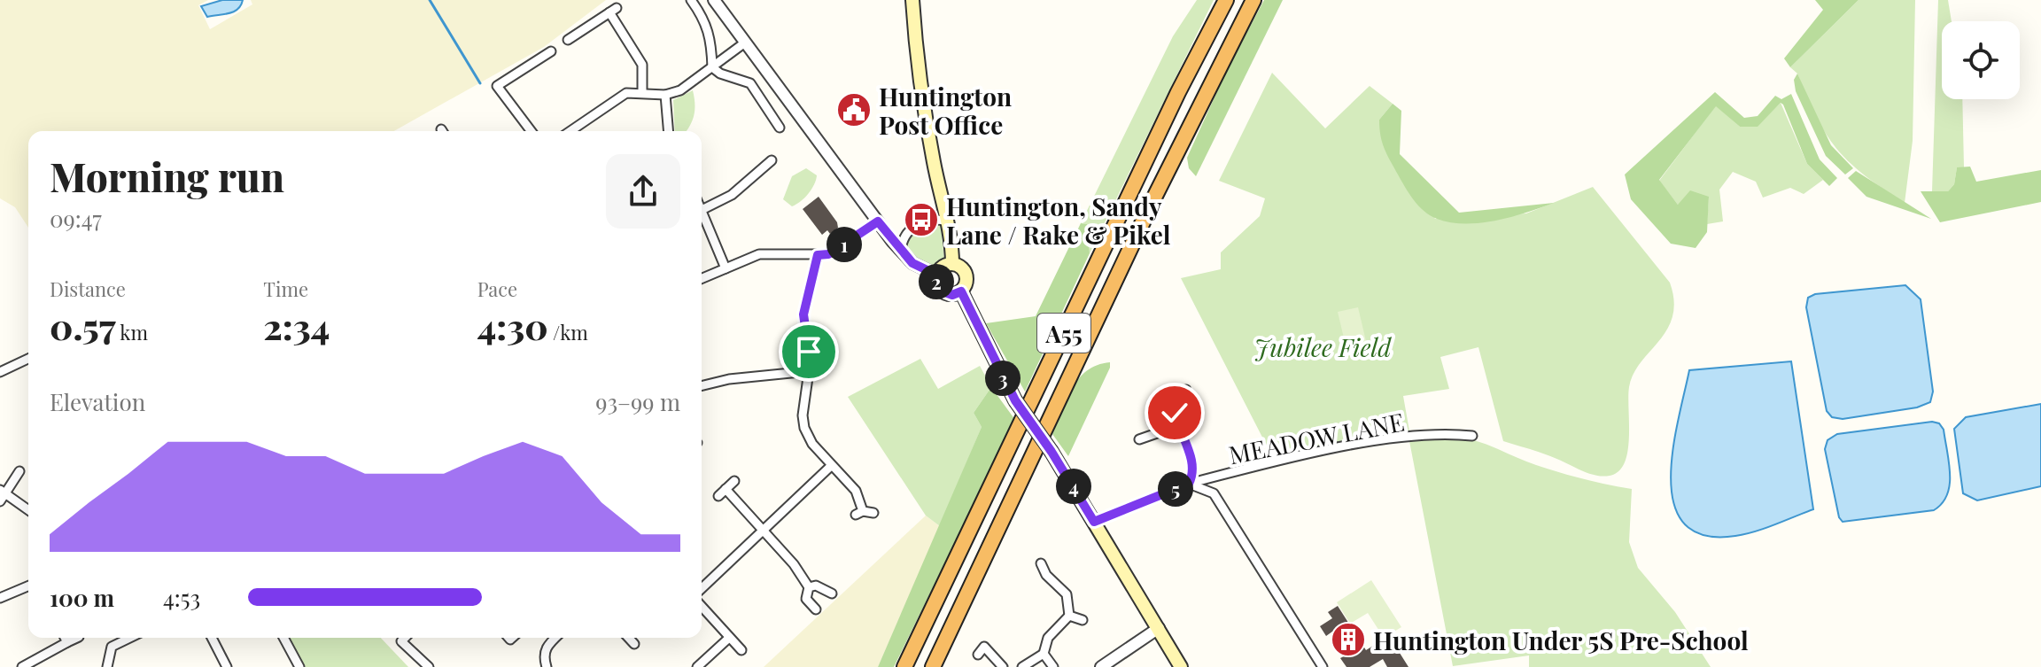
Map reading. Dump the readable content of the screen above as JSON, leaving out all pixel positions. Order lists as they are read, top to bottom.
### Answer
{
  "streets": {
    "highway": ["A55"],
    "street": ["MEADOW LANE"]
  },
  "parks": ["Jubilee Field"],
  "places": {
    "public building": ["Huntington Post Office"],
    "bus stop": ["Huntington, Sandy Lane / Rake & Pikel"],
    "building": ["Huntington Under 5S Pre-School"]
  },
  "page": {
    "heading": ["Morning run", "09:47"],
    "pins": [
      "1",
      "2",
      "3",
      "4",
      "5"
    ],
    "stats": [
      ["Distance", "0.57 km"],
      ["Time", "2:34"],
      ["Pace", "4:30 /km"]
    ],
    "chart": ["Elevation", "93–99 m"],
    "list": [
      {
        "name": "100 m",
        "note": "4:53"
      }
    ]
  }
}
